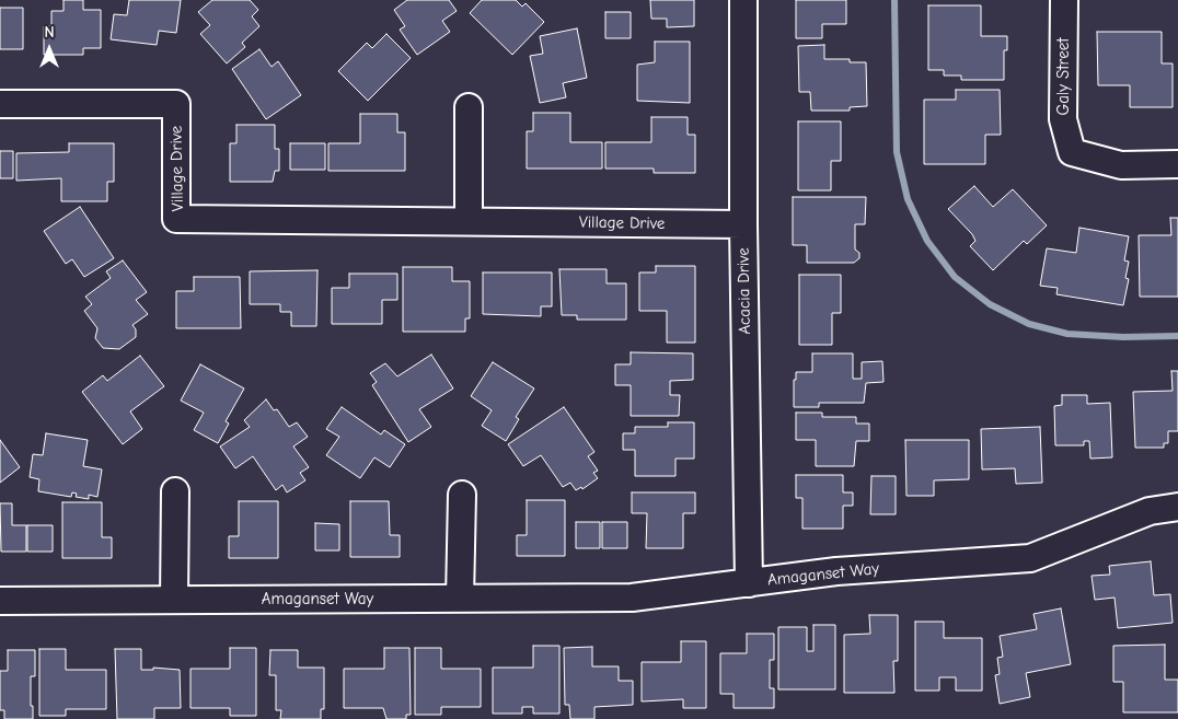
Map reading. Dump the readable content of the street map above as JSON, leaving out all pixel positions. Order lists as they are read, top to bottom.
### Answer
{
  "streets": {
    "street": [
      "Galy Street",
      "Village Drive",
      "Acacia Drive",
      "Amaganset Way"
    ]
  },
  "crossings": [
    ["Village Drive", "Acacia Drive"],
    ["Acacia Drive", "Amaganset Way"]
  ],
  "north": "top"
}
